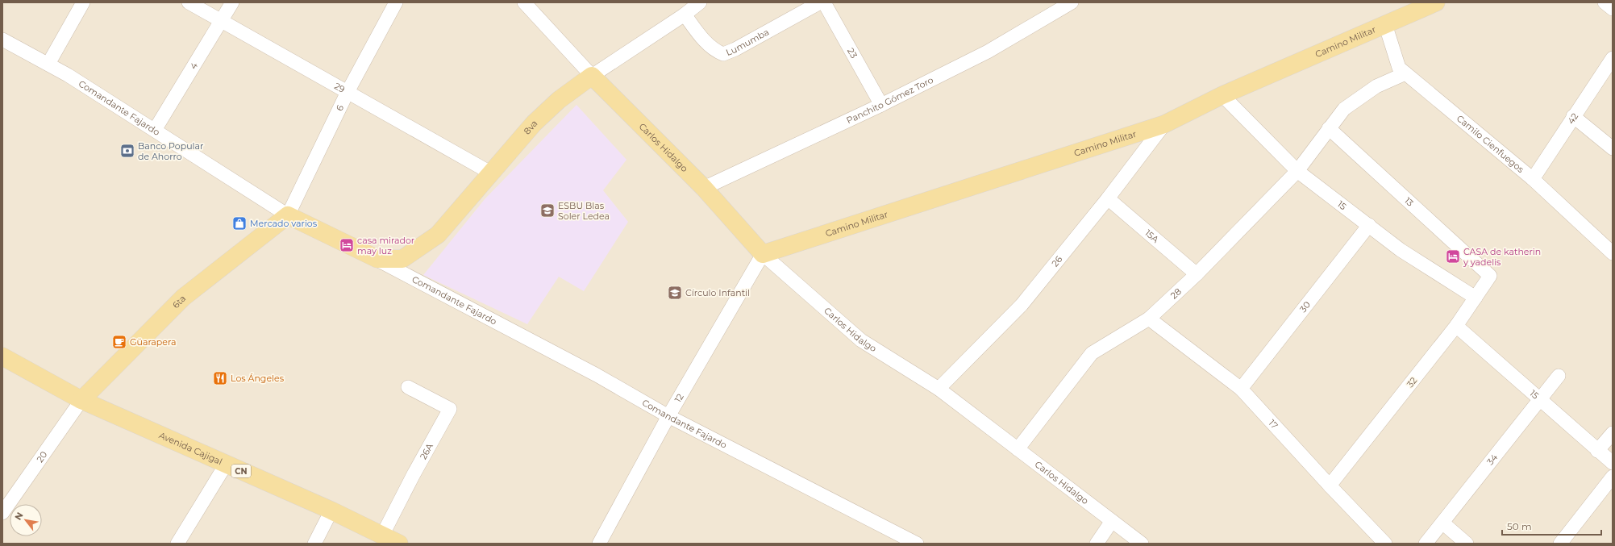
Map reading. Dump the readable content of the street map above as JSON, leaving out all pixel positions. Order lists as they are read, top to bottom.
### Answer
{
  "streets": {
    "main road": [
      "Camino Militar",
      "Comandante Fajardo",
      "8va",
      "Carlos Hidalgo",
      "6ta",
      "Avenida Cajigal",
      "CN"
    ],
    "street": [
      "Lumumba",
      "23",
      "4",
      "29",
      "Panchito Gómez Toro",
      "6",
      "42",
      "Camilo Cienfuegos",
      "13",
      "15",
      "15A",
      "26",
      "28",
      "30",
      "32",
      "12",
      "17",
      "26A",
      "20",
      "34"
    ]
  },
  "crossings": [
    ["Lumumba", "8va"],
    ["Camino Militar", "Camilo Cienfuegos"],
    ["Camino Militar", "Carlos Hidalgo"],
    ["Camino Militar", "15"],
    ["Camino Militar", "26"],
    ["Camino Militar", "12"],
    ["23", "Panchito Gómez Toro"],
    ["4", "29"],
    ["4", "Comandante Fajardo"],
    ["29", "6"],
    ["29", "8va"],
    ["Panchito Gómez Toro", "Carlos Hidalgo"],
    ["Comandante Fajardo", "6"],
    ["Comandante Fajardo", "8va"],
    ["Comandante Fajardo", "6ta"],
    ["Comandante Fajardo", "12"],
    ["6", "6ta"],
    ["42", "Camilo Cienfuegos"],
    ["8va", "Carlos Hidalgo"],
    ["Camilo Cienfuegos", "28"],
    ["Carlos Hidalgo", "26"],
    ["Carlos Hidalgo", "28"],
    ["Carlos Hidalgo", "12"],
    ["13", "28"],
    ["13", "32"],
    ["15", "28"],
    ["15", "30"],
    ["15", "32"],
    ["15", "34"],
    ["15A", "26"],
    ["15A", "28"],
    ["28", "17"],
    ["6ta", "Avenida Cajigal"],
    ["6ta", "20"],
    ["30", "17"],
    ["32", "17"],
    ["Avenida Cajigal", "26A"],
    ["Avenida Cajigal", "20"]
  ],
  "places": {
    "bank": ["Banco Popular de Ahorro"],
    "school or university": ["ESBU Blas Soler Ledea", "Círculo Infantil"],
    "shop": ["Mercado varios"],
    "hotel": ["casa mirador may luz", "CASA de katherin y yadelis"],
    "cafe": ["Güarapera"],
    "restaurant": ["Los Ángeles"]
  },
  "scale_bar": "50 m",
  "north": "top left"
}
